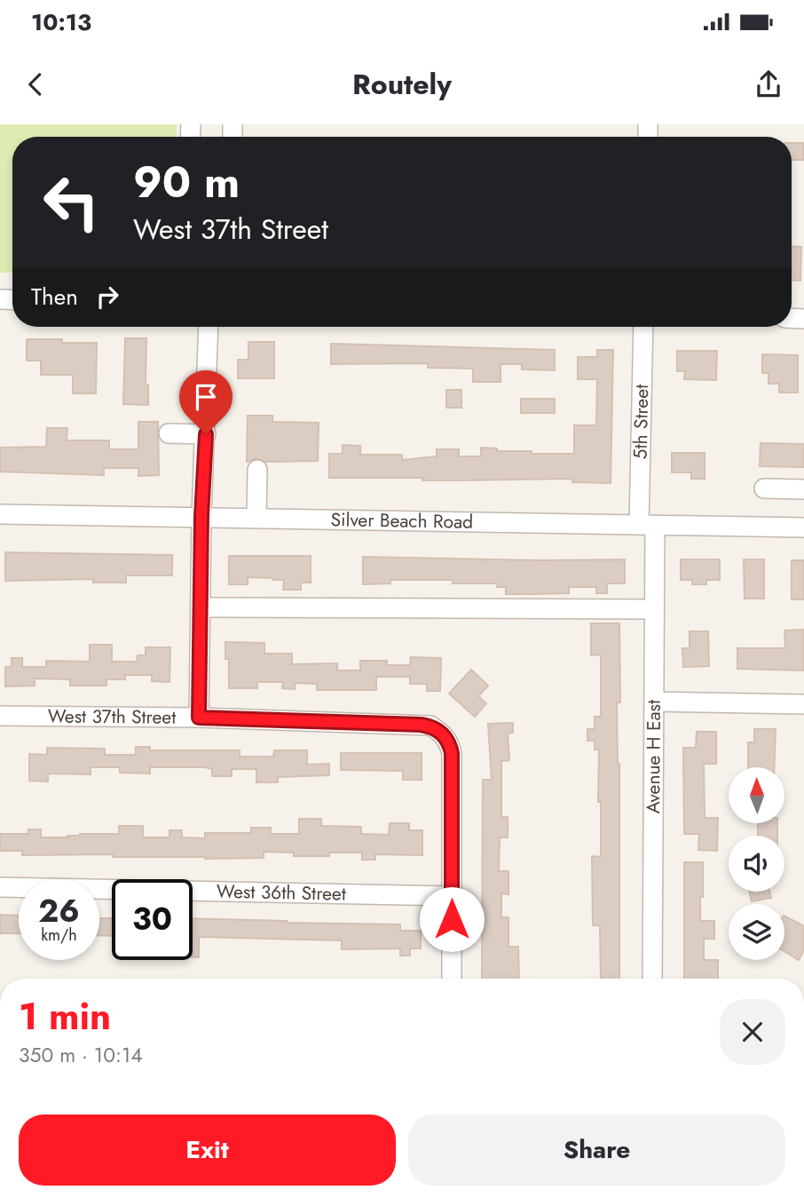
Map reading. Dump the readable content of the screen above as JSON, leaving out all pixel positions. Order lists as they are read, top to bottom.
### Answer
{
  "streets": {
    "street": [
      "5th Street",
      "Silver Beach Road",
      "West 37th Street",
      "Avenue H East",
      "West 36th Street"
    ]
  },
  "crossings": [
    ["5th Street", "Silver Beach Road"],
    ["5th Street", "Avenue H East"],
    ["Silver Beach Road", "Avenue H East"],
    ["West 37th Street", "West 36th Street"]
  ],
  "north": "top",
  "page": {
    "status": "10:13",
    "header": "Routely",
    "turn": ["90 m", "West 37th Street"],
    "then": "Then",
    "speed": "26 km/h",
    "limit": "30",
    "heading": ["1 min", "350 m · 10:14"],
    "buttons": ["Exit", "Share"]
  }
}
